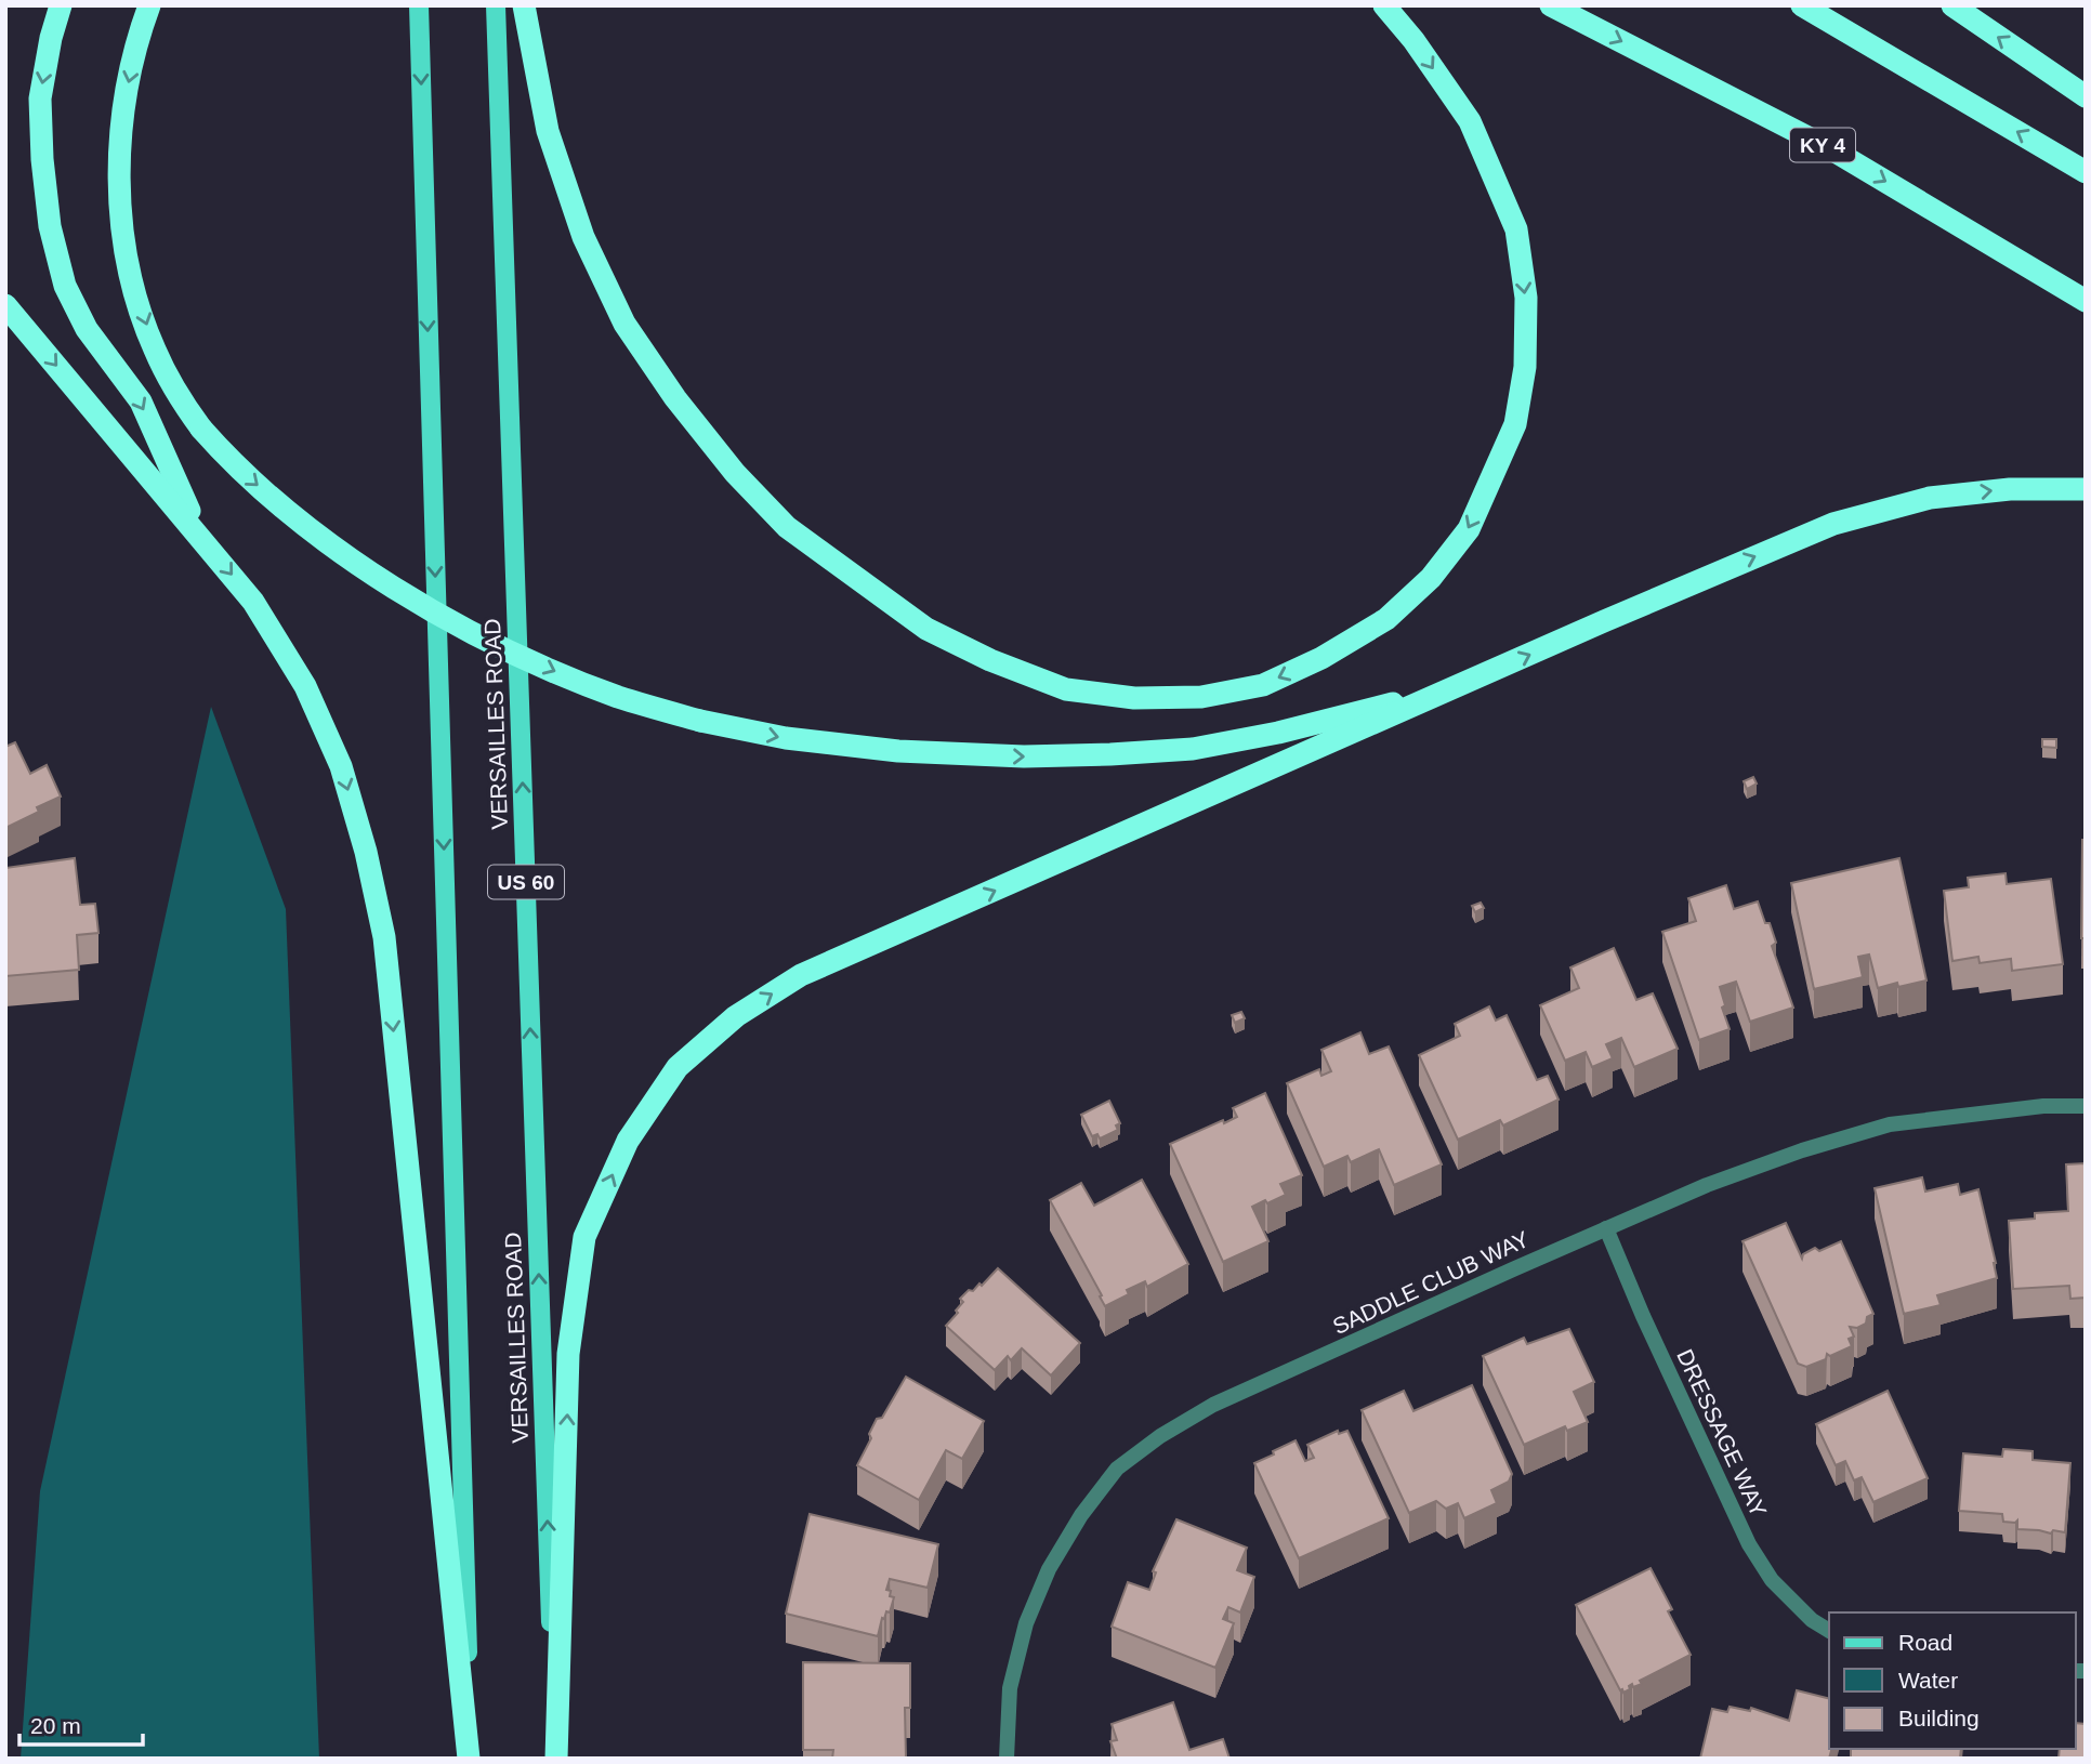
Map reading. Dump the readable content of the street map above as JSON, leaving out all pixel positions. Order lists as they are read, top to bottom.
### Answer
{
  "streets": {
    "highway": ["KY 4"],
    "main road": ["VERSAILLES ROAD", "US 60"],
    "street": ["SADDLE CLUB WAY", "DRESSAGE WAY"]
  },
  "crossings": [
    ["SADDLE CLUB WAY", "DRESSAGE WAY"]
  ],
  "legend": ["Road", "Water", "Building"],
  "scale_bar": "20 m"
}
